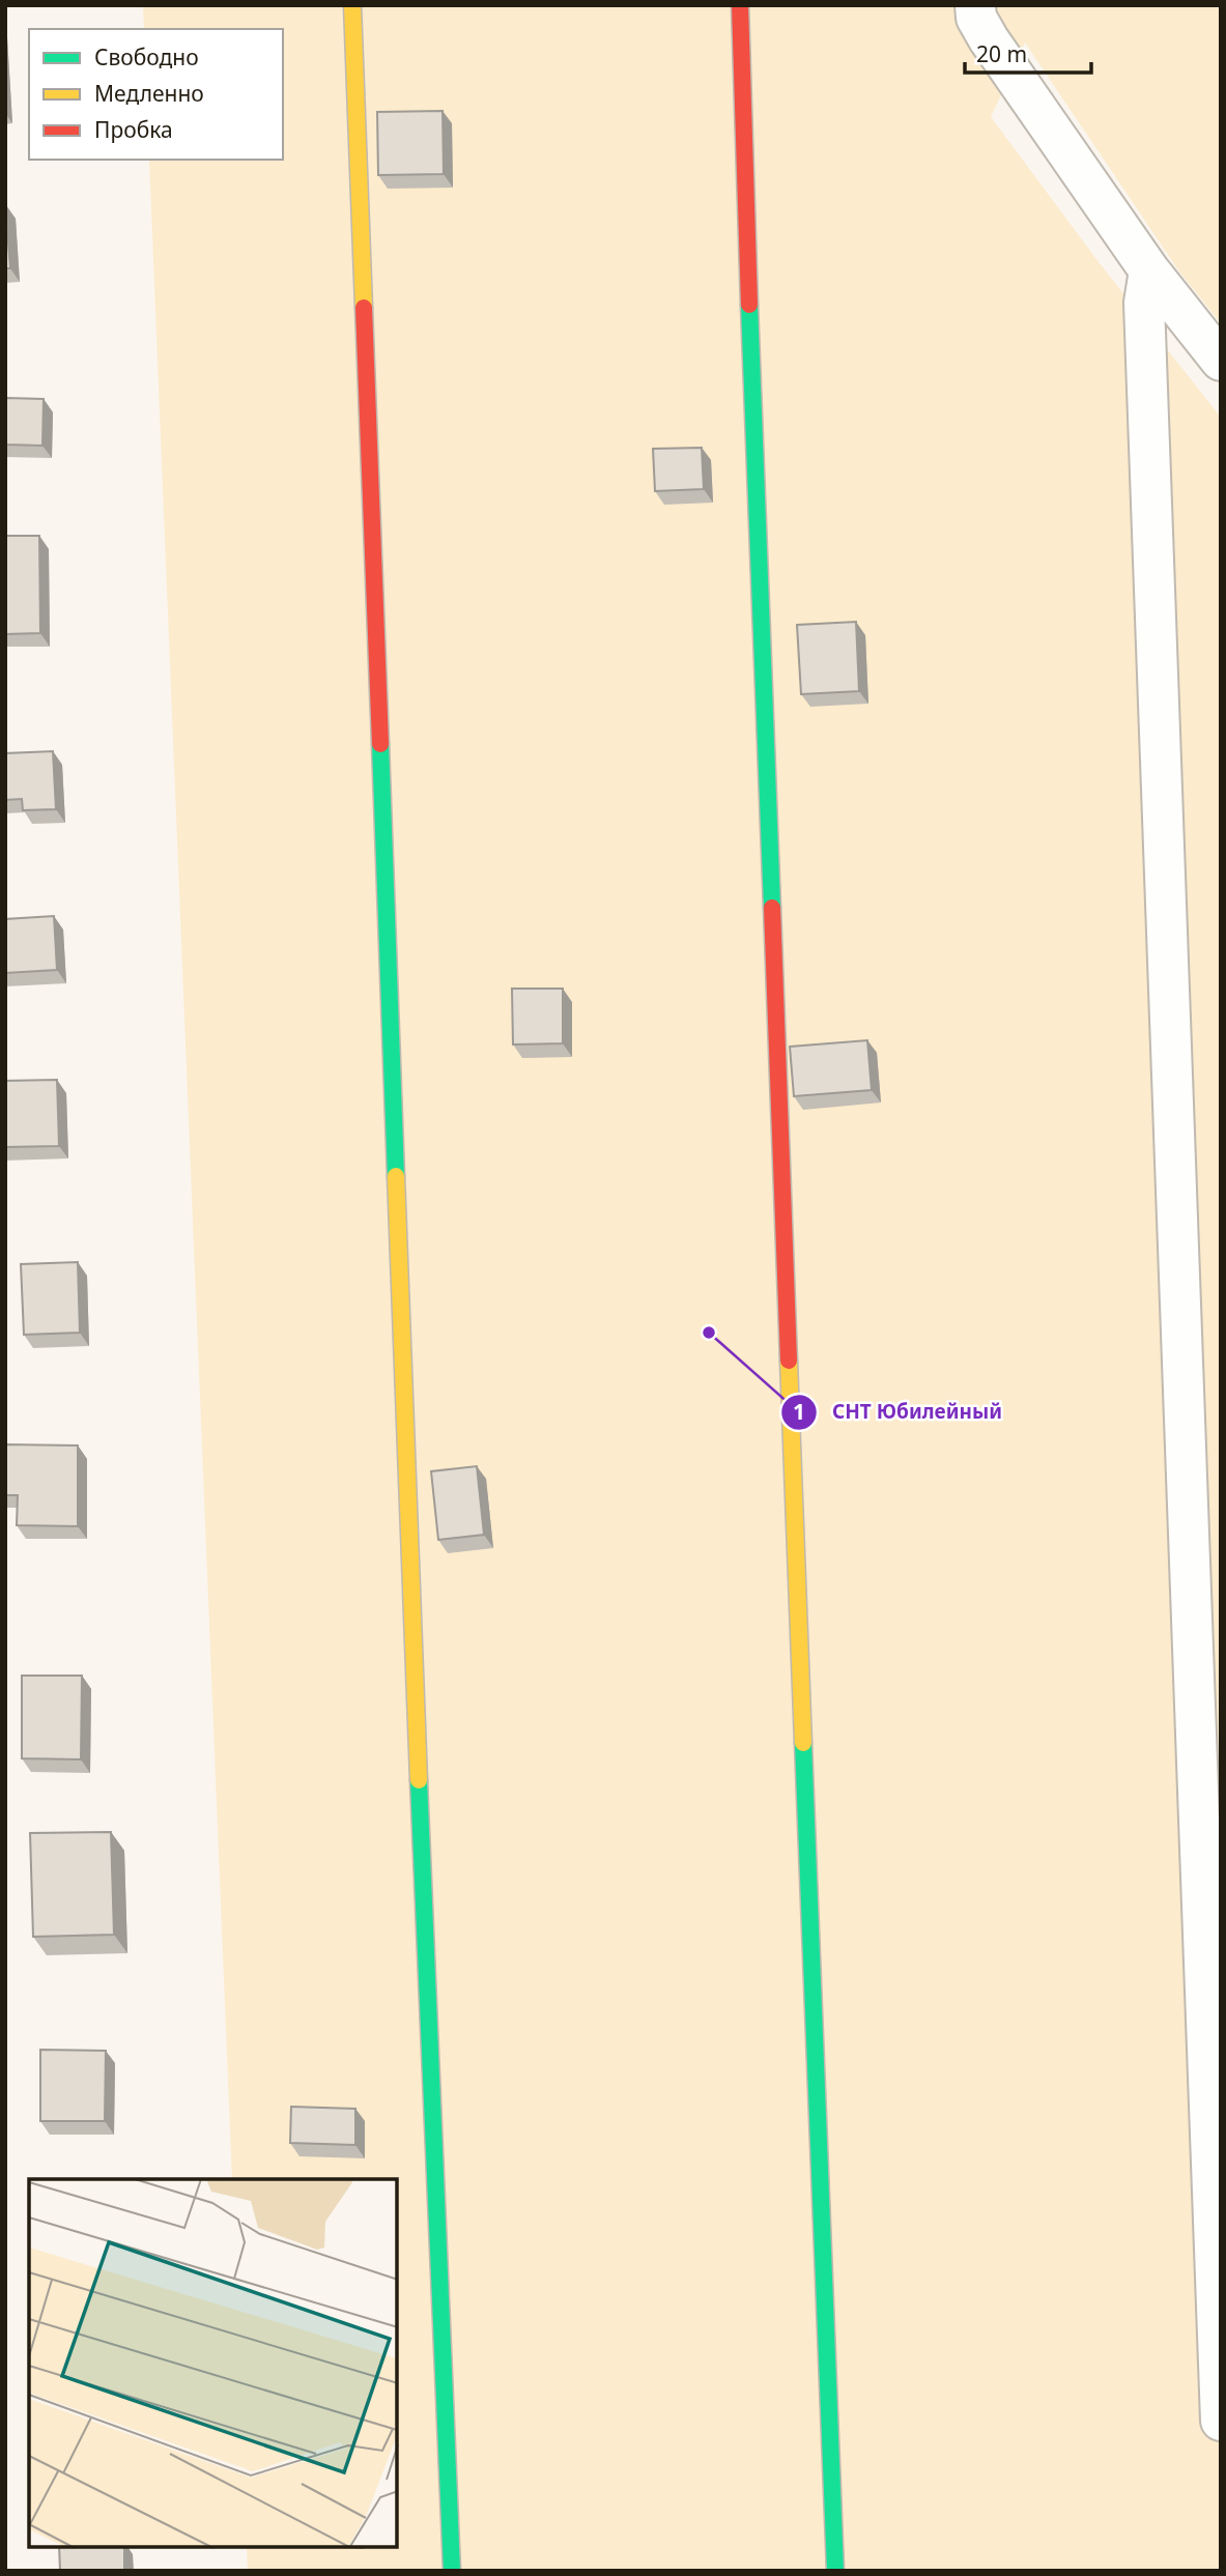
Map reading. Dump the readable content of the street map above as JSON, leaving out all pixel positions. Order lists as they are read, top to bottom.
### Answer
{
  "places": ["СНТ Юбилейный"],
  "legend": ["Свободно", "Медленно", "Пробка"],
  "scale_bar": "20 m"
}
